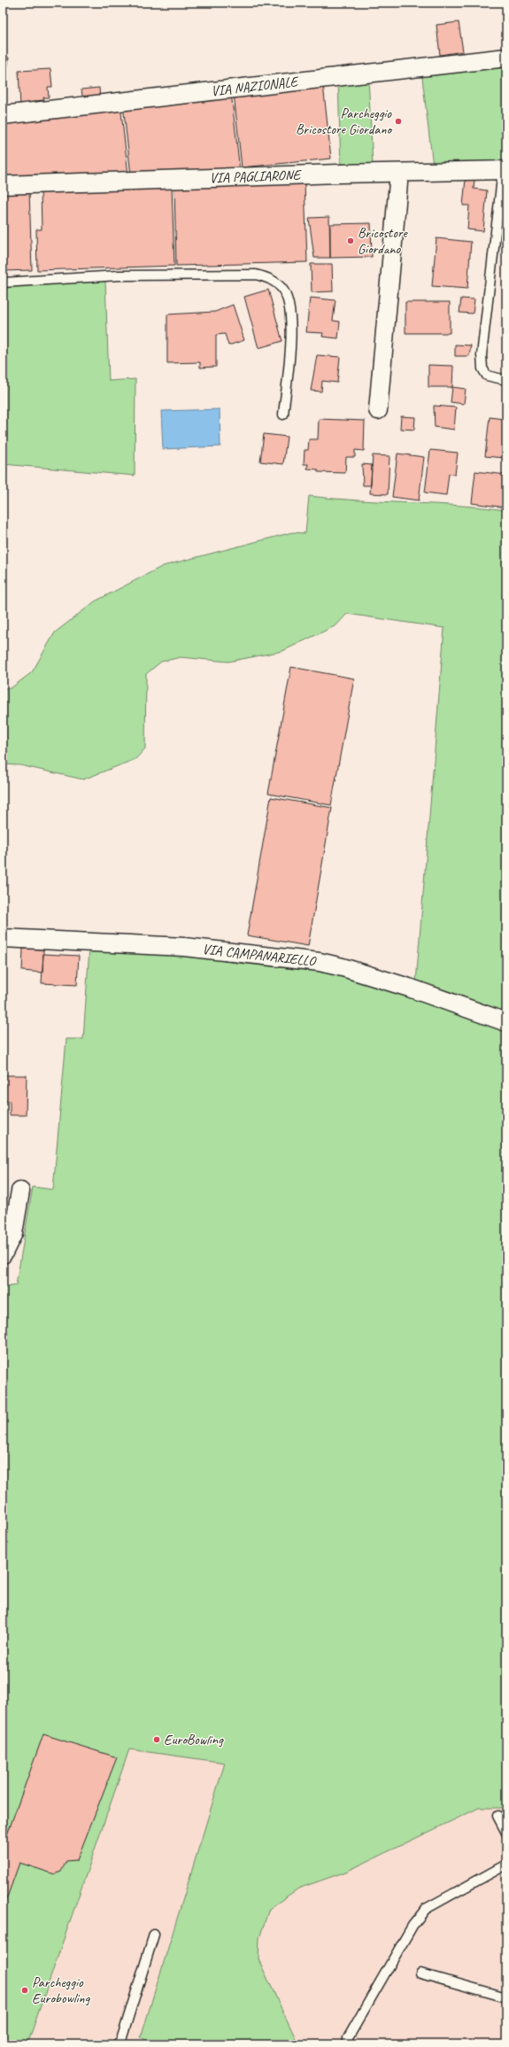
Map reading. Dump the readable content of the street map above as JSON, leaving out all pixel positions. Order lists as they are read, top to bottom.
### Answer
{
  "streets": {
    "street": ["VIA NAZIONALE", "VIA PAGLIARONE", "VIA CAMPANARIELLO"]
  },
  "places": [
    "Parcheggio Bricostore Giordano",
    "Bricostore Giordano",
    "EuroBowling",
    "Parcheggio Eurobowling"
  ]
}
